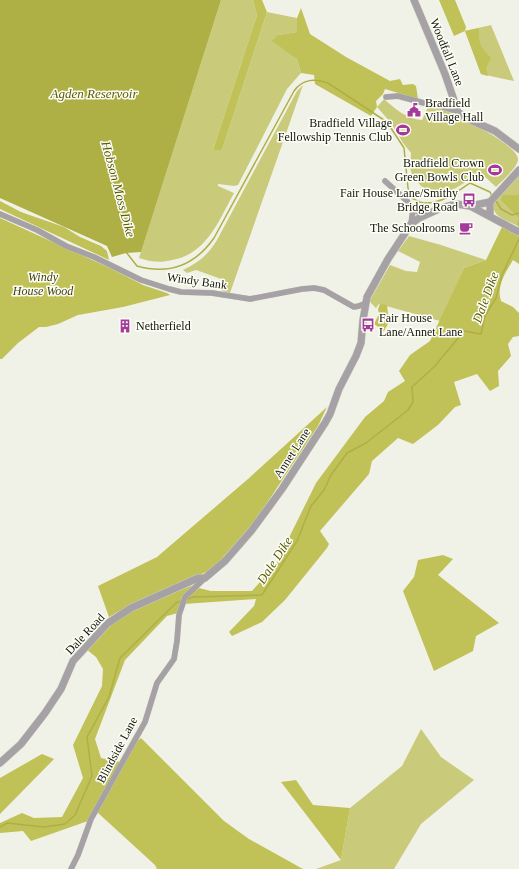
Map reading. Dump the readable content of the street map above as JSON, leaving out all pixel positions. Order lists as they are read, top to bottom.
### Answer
{
  "streets": {
    "street": [
      "Woodfall Lane",
      "Windy Bank",
      "Annet Lane",
      "Dale Road",
      "Blindside Lane"
    ]
  },
  "crossings": [
    ["Windy Bank", "Annet Lane"],
    ["Annet Lane", "Dale Road"],
    ["Annet Lane", "Blindside Lane"],
    ["Dale Road", "Blindside Lane"]
  ],
  "water": ["Agden Reservoir", "Hobson Moss Dike", "Dale Dike"],
  "parks": ["Windy House Wood"],
  "places": {
    "public building": ["Bradfield Village Hall"],
    "sports": ["Bradfield Village Fellowship Tennis Club", "Bradfield Crown Green Bowls Club"],
    "bus stop": ["Fair House Lane/Smithy Bridge Road", "Fair House Lane/Annet Lane"],
    "cafe": ["The Schoolrooms"],
    "building": ["Netherfield"]
  }
}
